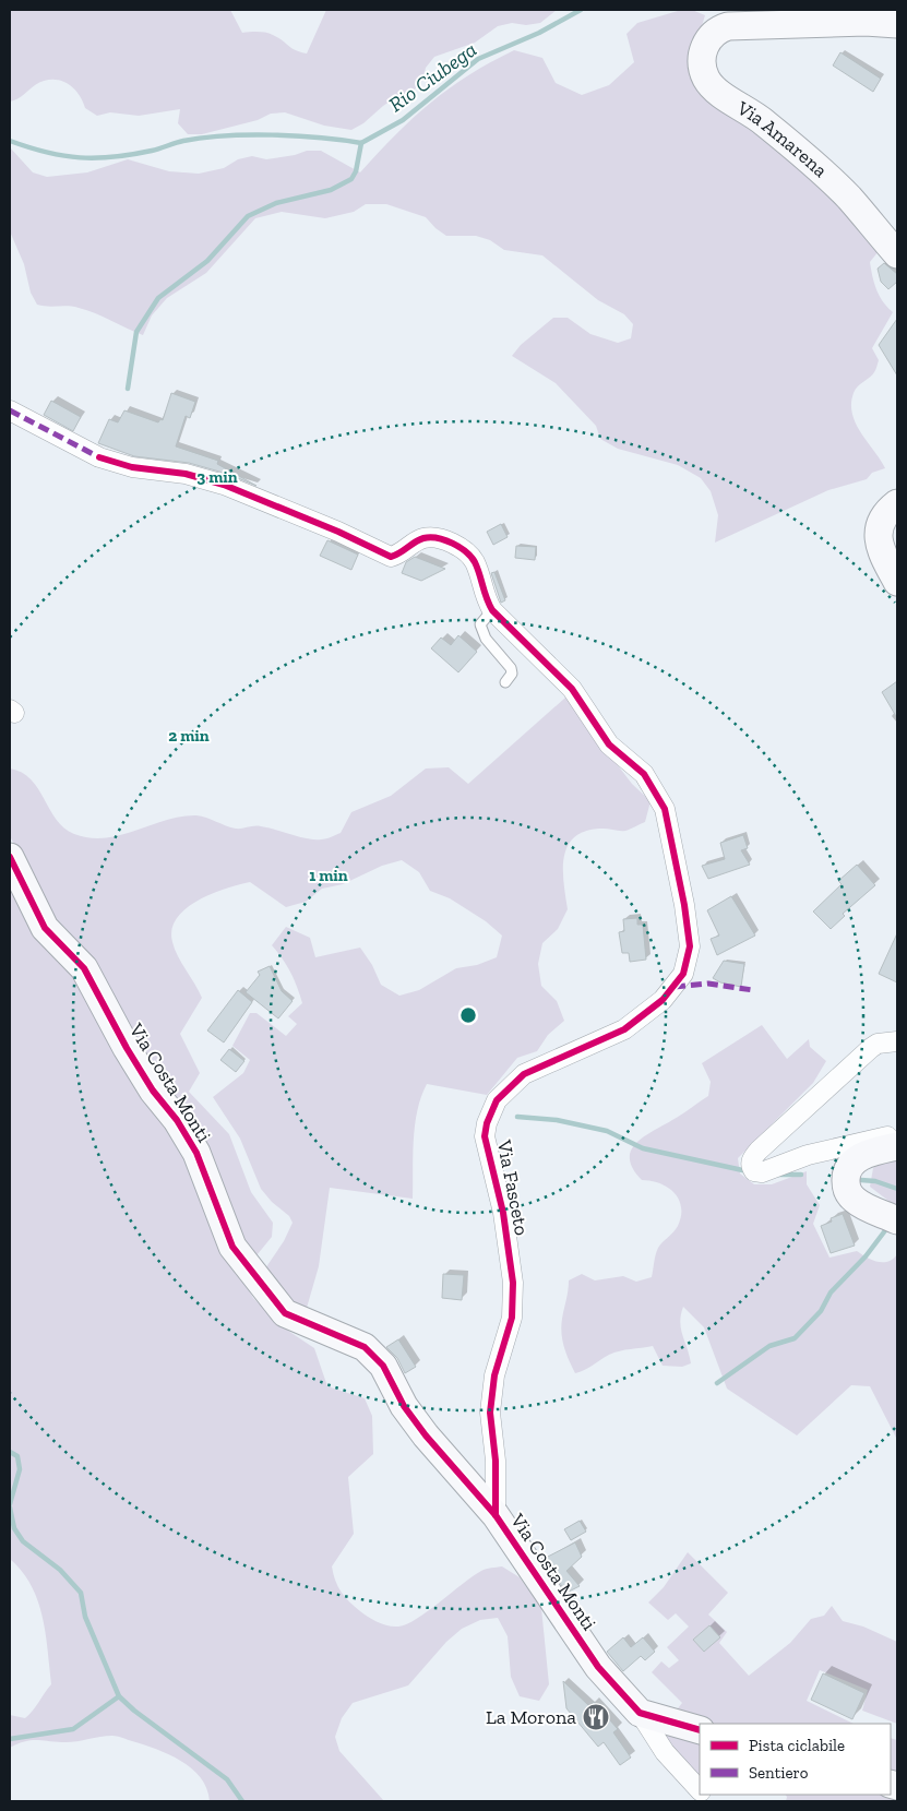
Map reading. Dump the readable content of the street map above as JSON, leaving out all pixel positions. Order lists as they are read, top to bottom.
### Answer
{
  "streets": {
    "street": ["Via Amarena", "Via Costa Monti", "Via Fasceto"]
  },
  "crossings": [
    ["Via Costa Monti", "Via Fasceto"]
  ],
  "water": ["Rio Ciubega"],
  "places": {
    "restaurant": ["La Morona"]
  },
  "legend": ["Pista ciclabile", "Sentiero"],
  "rings": ["3 min", "2 min", "1 min"]
}
